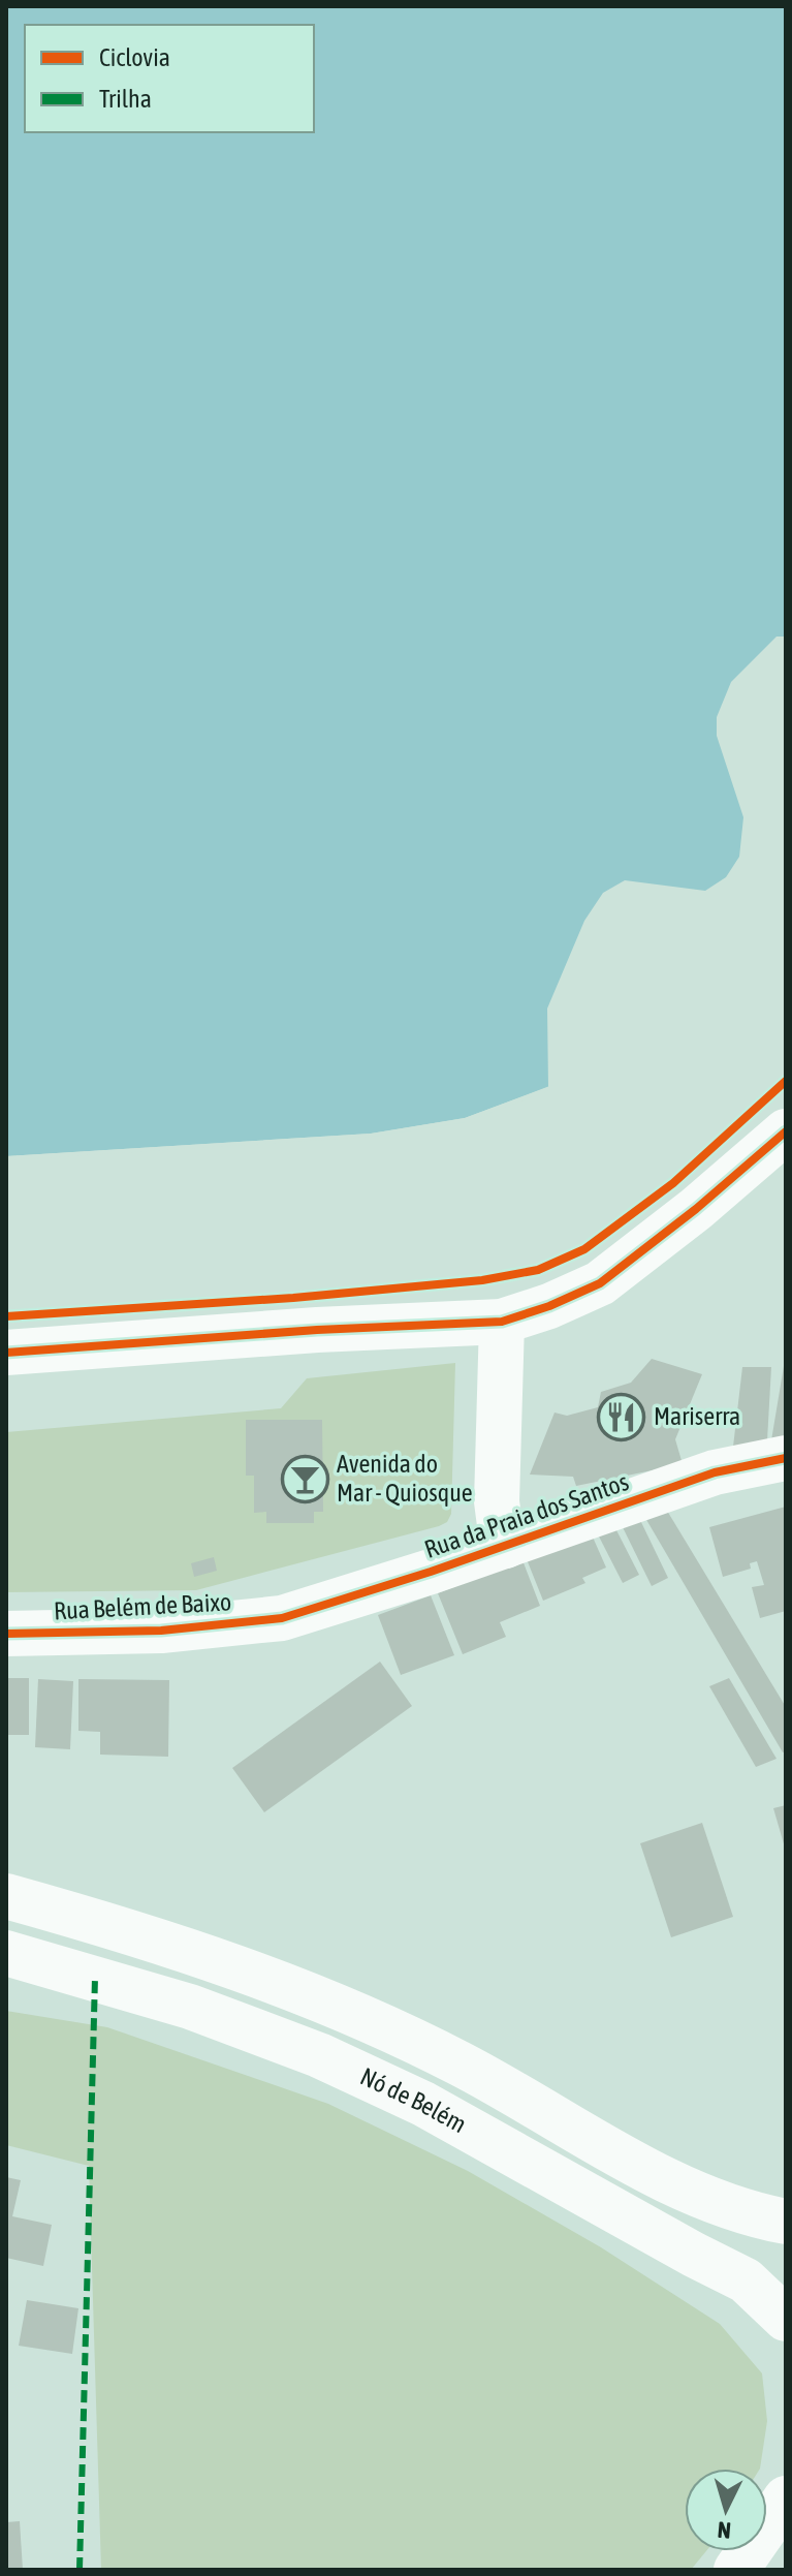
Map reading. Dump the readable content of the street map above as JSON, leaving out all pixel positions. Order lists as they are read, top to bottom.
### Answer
{
  "streets": {
    "main road": ["Rua da Praia dos Santos", "Rua Belém de Baixo", "Nó de Belém"]
  },
  "crossings": [
    ["Rua da Praia dos Santos", "Rua Belém de Baixo"]
  ],
  "places": {
    "restaurant": ["Mariserra"],
    "bar": ["Avenida do Mar - Quiosque"]
  },
  "legend": ["Ciclovia", "Trilha"],
  "north": "bottom"
}
